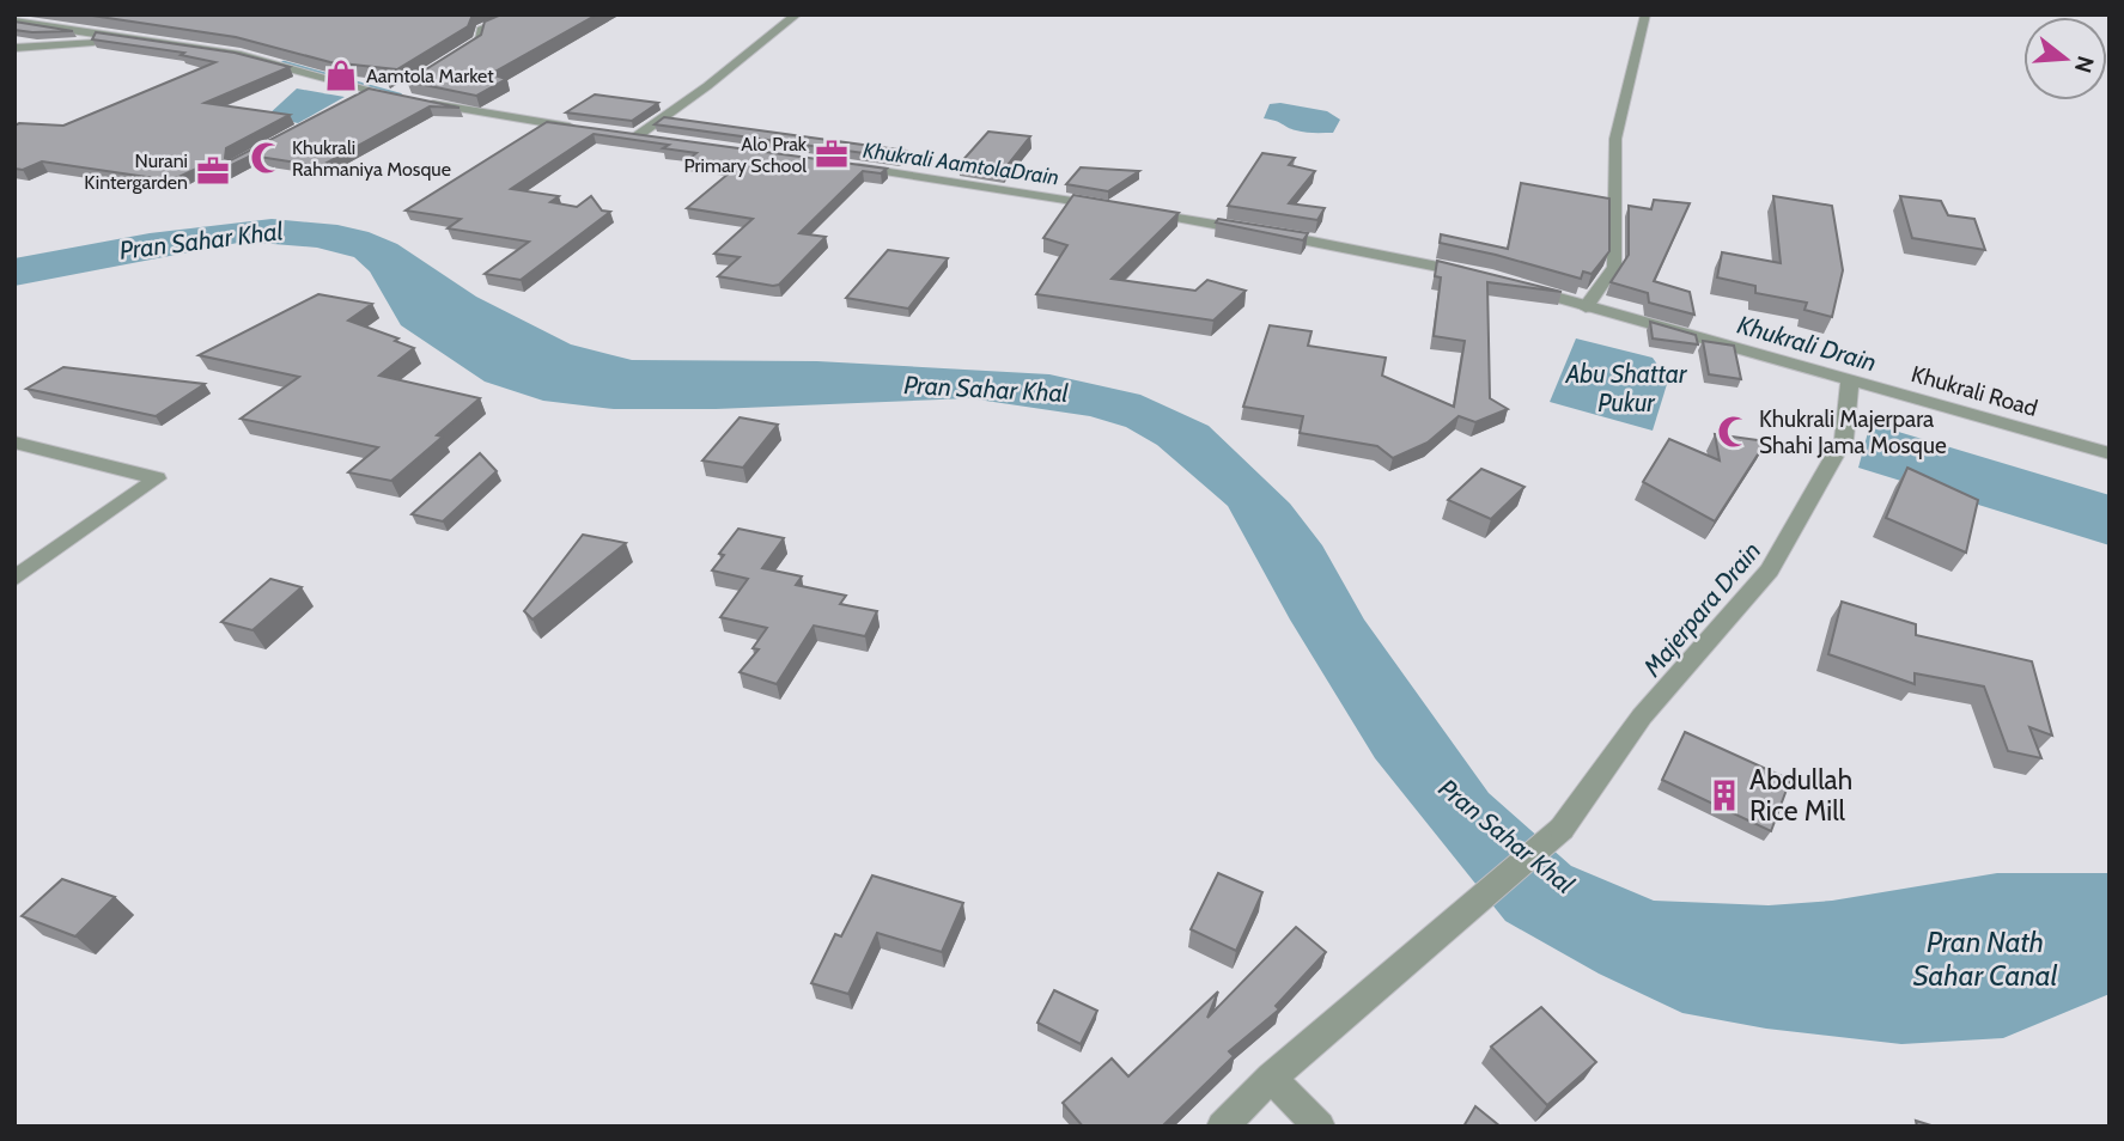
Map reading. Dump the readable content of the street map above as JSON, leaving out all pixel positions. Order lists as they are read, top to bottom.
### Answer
{
  "streets": {
    "street": ["Khukrali Road"]
  },
  "water": [
    "Khukrali AamtolaDrain",
    "Pran Sahar Khal",
    "Khukrali Drain",
    "Abu Shattar Pukur",
    "Majerpara Drain",
    "Pran Nath Sahar Canal"
  ],
  "places": {
    "shop": ["Aamtola Market"],
    "office": ["Alo Prak Primary School", "Nurani Kintergarden"],
    "mosque": ["Khukrali Rahmaniya Mosque", "Khukrali Majerpara Shahi Jama Mosque"],
    "building": ["Abdullah Rice Mill"]
  },
  "north": "right"
}
